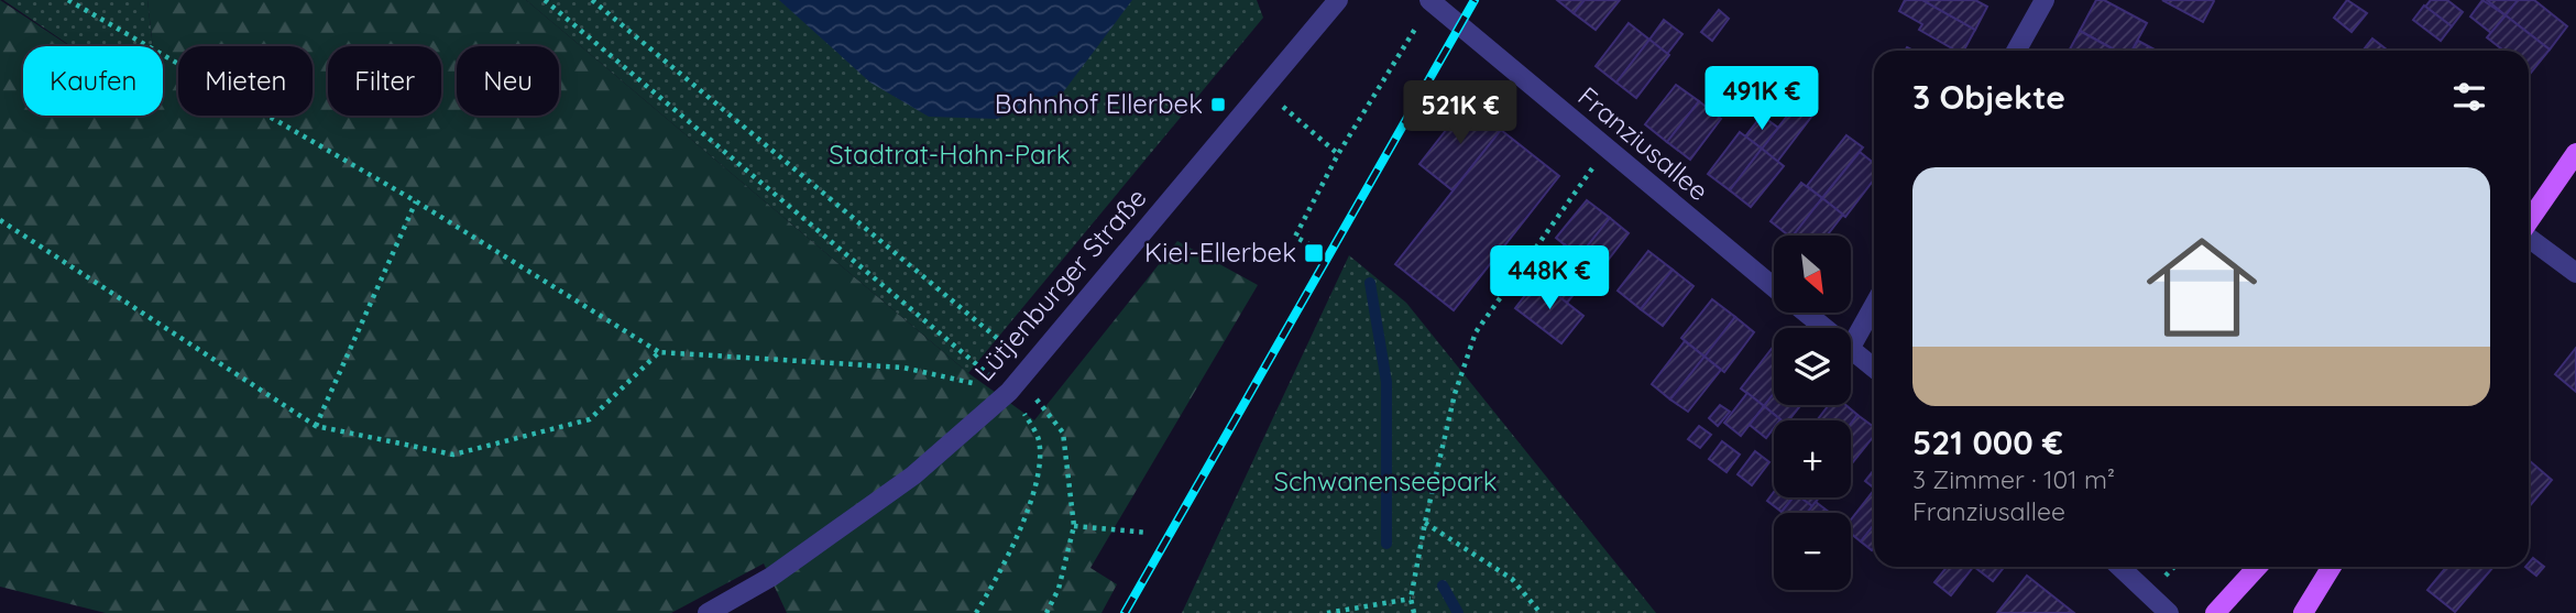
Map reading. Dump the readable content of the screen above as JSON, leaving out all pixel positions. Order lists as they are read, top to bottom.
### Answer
{
  "streets": {
    "street": ["Franziusallee", "Lütjenburger Straße"]
  },
  "parks": ["Stadtrat-Hahn-Park", "Schwanenseepark"],
  "places": {
    "transit": ["Bahnhof Ellerbek", "Kiel-Ellerbek"]
  },
  "north": "bottom right",
  "page": {
    "chip": [
      "Kaufen",
      "Mieten",
      "Filter",
      "Neu"
    ],
    "heading": "3 Objekte",
    "price": ["491K €", "521K €", "448K €"],
    "list": [
      {
        "name": "521 000 €",
        "note": "3 Zimmer · 101 m² · Franziusallee"
      }
    ],
    "map_buttons": ["+", "−"]
  }
}
